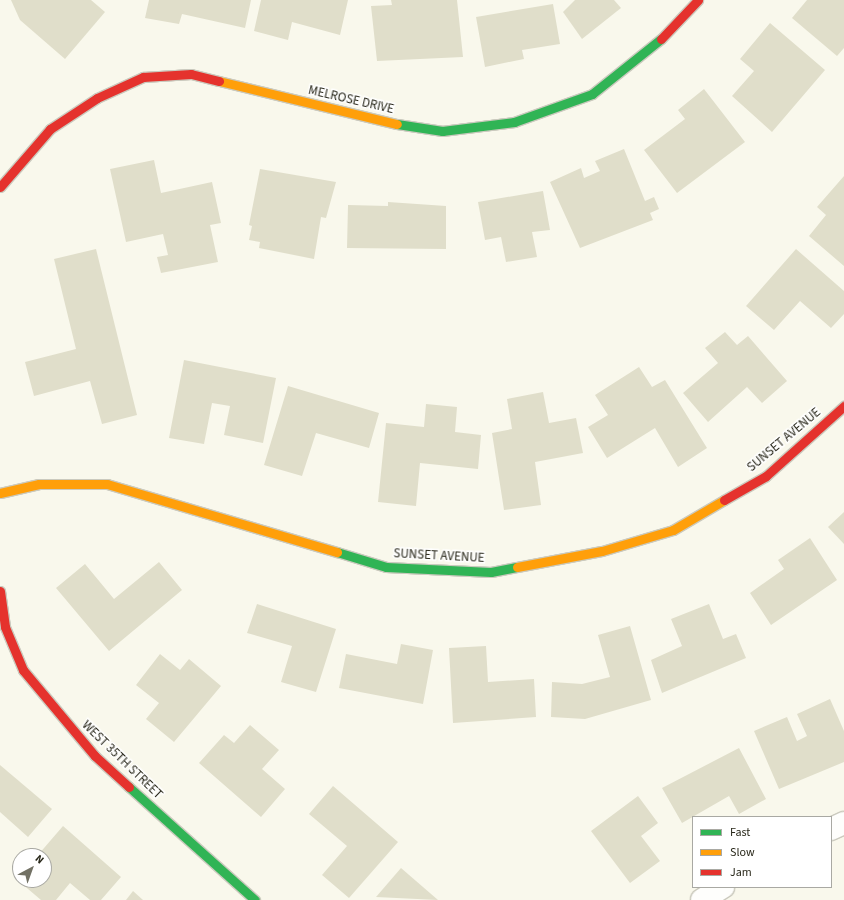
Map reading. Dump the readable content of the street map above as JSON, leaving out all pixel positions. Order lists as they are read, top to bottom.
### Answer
{
  "streets": {
    "street": ["MELROSE DRIVE", "SUNSET AVENUE", "WEST 35TH STREET"]
  },
  "legend": ["Fast", "Slow", "Jam"],
  "north": "top right"
}
